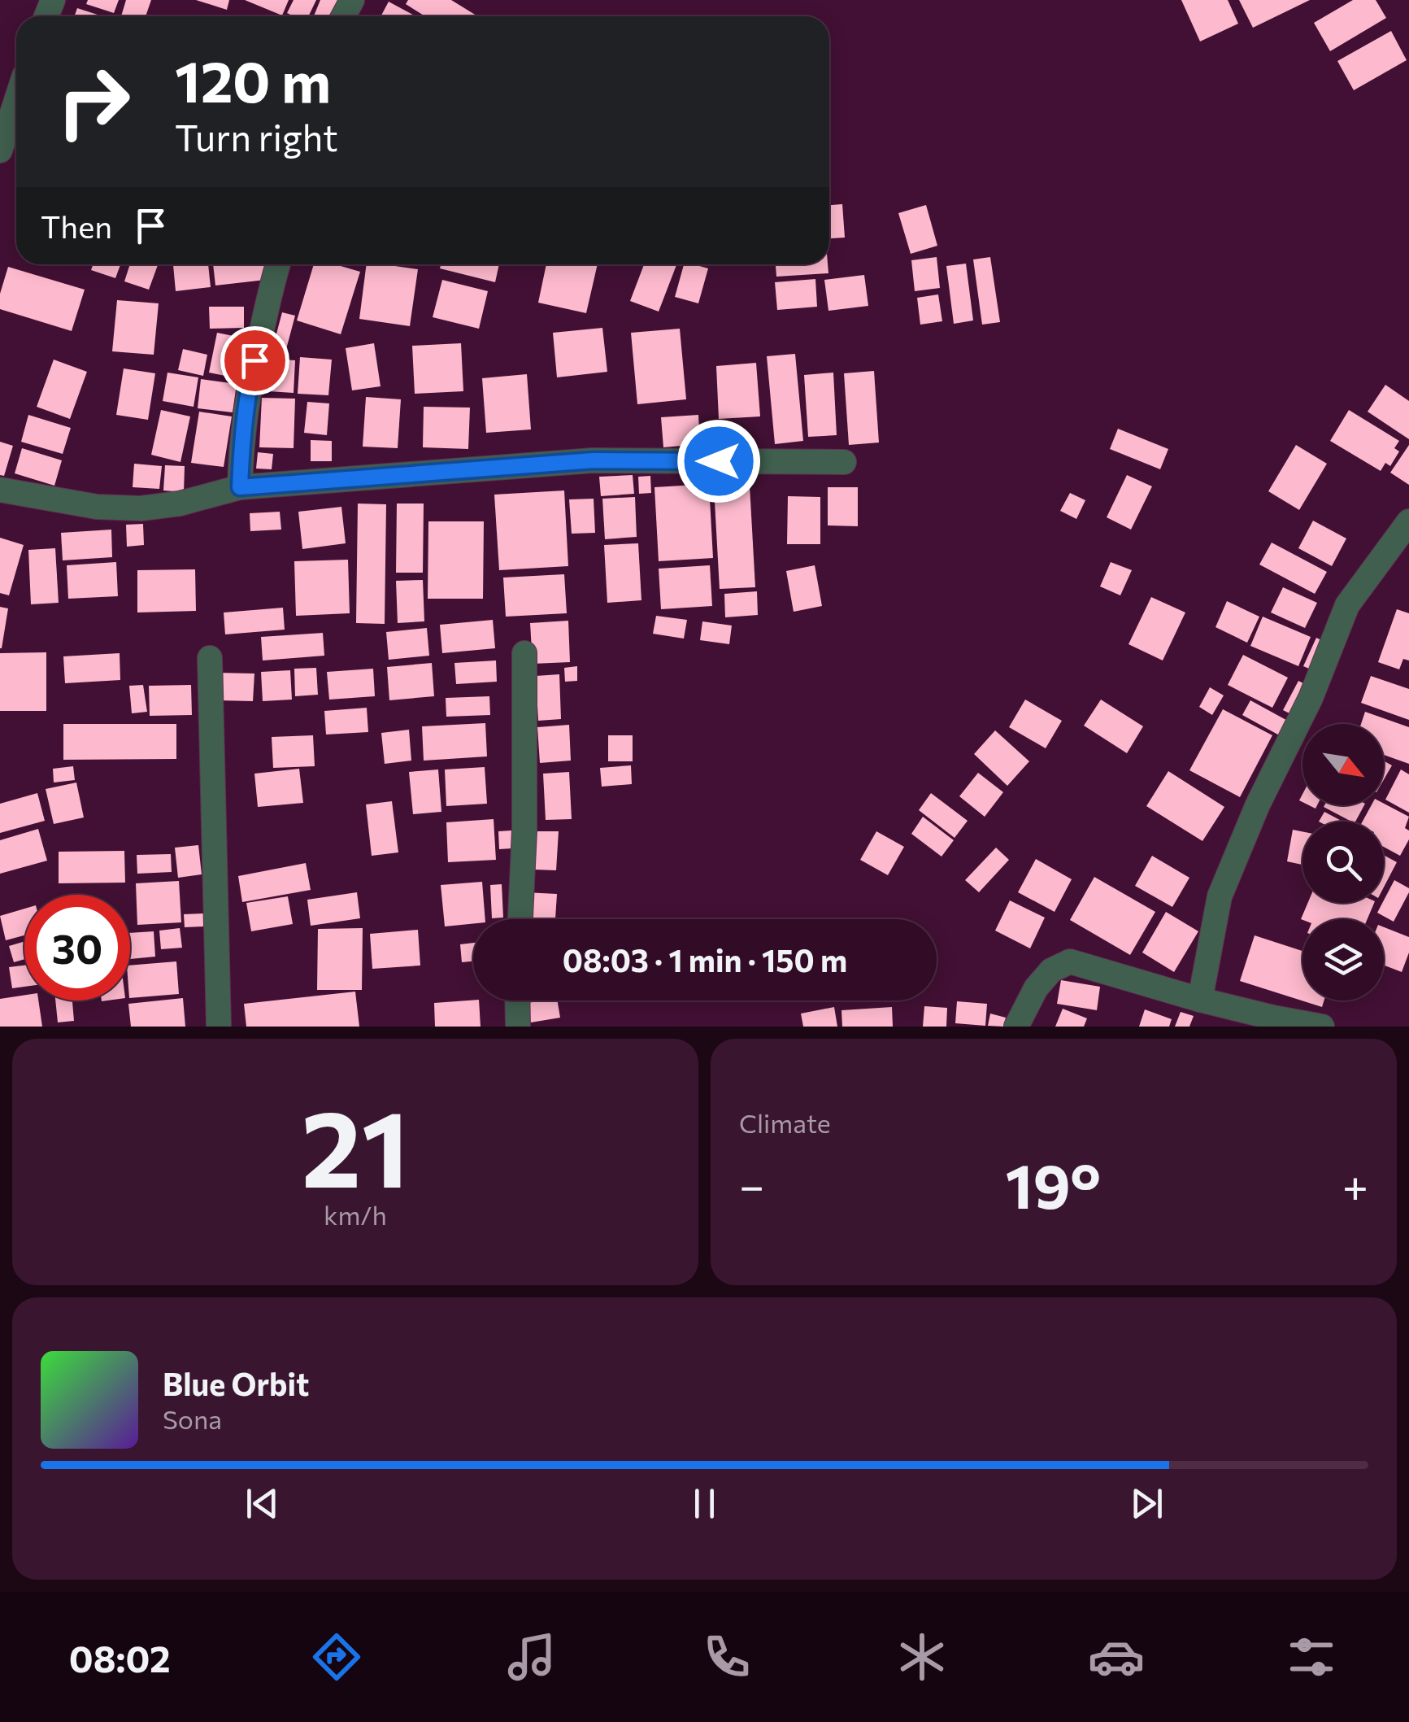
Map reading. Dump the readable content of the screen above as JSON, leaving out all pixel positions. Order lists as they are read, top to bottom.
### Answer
{
  "north": "bottom right",
  "page": {
    "turn": ["120 m", "Turn right"],
    "then": "Then",
    "limit": "30",
    "trip": "08:03 · 1 min · 150 m",
    "tile": [
      ["21", "km/h"],
      "Climate"
    ],
    "heat": ["−", "19°", "+"],
    "song": ["Blue Orbit", "Sona"],
    "tabs": "08:02"
  }
}
